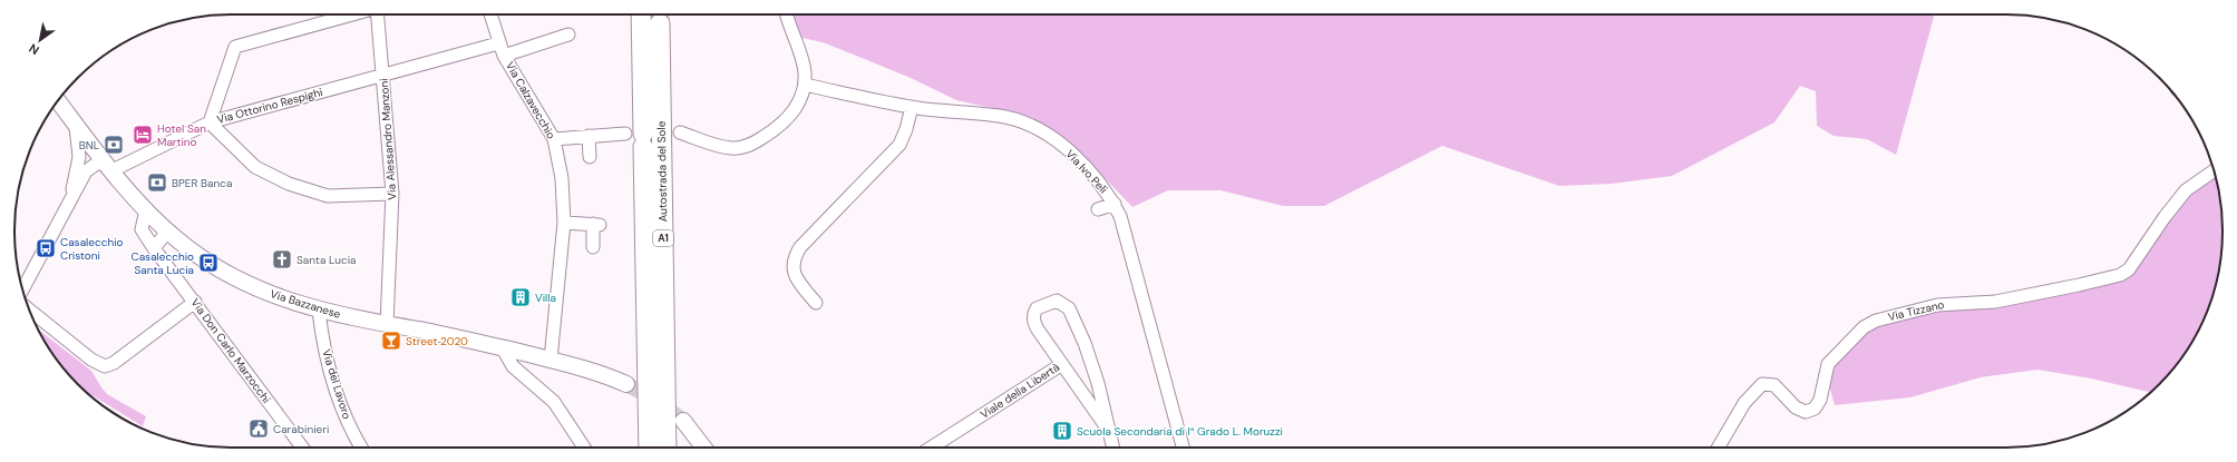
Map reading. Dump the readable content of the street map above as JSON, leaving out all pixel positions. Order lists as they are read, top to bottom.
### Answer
{
  "streets": {
    "highway": ["Autostrada del Sole", "A1"],
    "main road": ["Via Bazzanese"],
    "street": [
      "Via Calzavecchio",
      "Via Ottorino Respighi",
      "Via Alessandro Manzoni",
      "Via Ivo Peli",
      "Via Tizzano",
      "Via Don Carlo Marzocchi",
      "Via del Lavoro",
      "Viale della Libertà"
    ]
  },
  "crossings": [
    ["Via Calzavecchio", "Via Ottorino Respighi"],
    ["Via Calzavecchio", "Via Bazzanese"],
    ["Via Ottorino Respighi", "Via Alessandro Manzoni"],
    ["Via Ottorino Respighi", "Via Bazzanese"],
    ["Via Alessandro Manzoni", "Via Bazzanese"],
    ["Via Bazzanese", "Via Don Carlo Marzocchi"],
    ["Via Bazzanese", "Via del Lavoro"]
  ],
  "places": {
    "hotel": ["Hotel San Martino"],
    "bank": ["BNL", "BPER Banca"],
    "bus stop": ["Casalecchio Cristoni", "Casalecchio Santa Lucia"],
    "church": ["Santa Lucia"],
    "building": ["Villa", "Scuola Secondaria di I° Grado L. Moruzzi"],
    "bar": ["Street 2020"],
    "public building": ["Carabinieri"]
  },
  "north": "bottom left"
}
